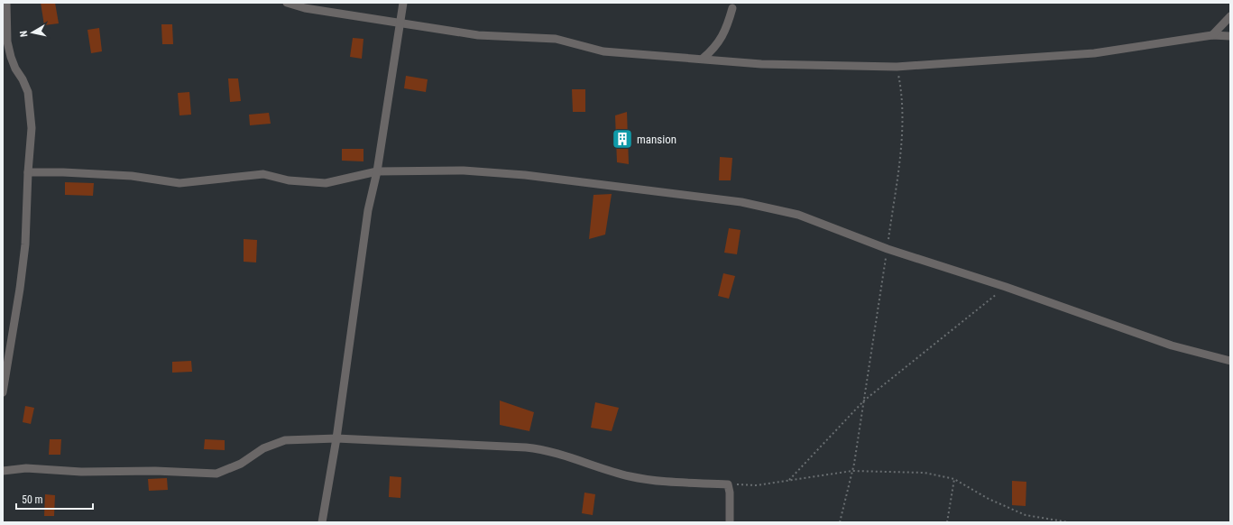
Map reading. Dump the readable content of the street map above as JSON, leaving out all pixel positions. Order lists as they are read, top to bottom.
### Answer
{
  "places": {
    "building": ["mansion"]
  },
  "scale_bar": "50 m",
  "north": "left"
}
